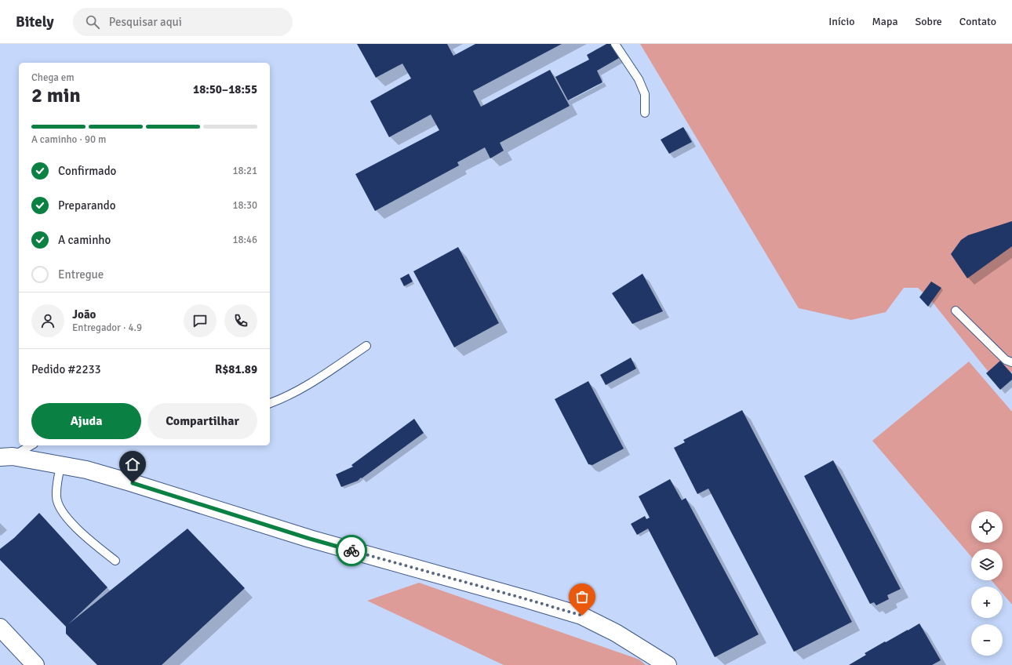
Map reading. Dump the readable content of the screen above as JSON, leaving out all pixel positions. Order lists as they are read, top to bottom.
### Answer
{
  "page": {
    "header": "Bitely",
    "search": "Pesquisar aqui",
    "nav": [
      "Início",
      "Mapa",
      "Sobre",
      "Contato"
    ],
    "heading": ["2 min", "Chega em", "18:50–18:55"],
    "panel": [
      "João",
      "Entregador · 4.9",
      "Pedido #2233",
      "R$81.89"
    ],
    "bar": "A caminho · 90 m",
    "list": [
      ["Confirmado", "18:21"],
      ["Preparando", "18:30"],
      ["A caminho", "18:46"],
      "Entregue"
    ],
    "buttons": ["Ajuda", "Compartilhar"],
    "map_buttons": ["+", "−"]
  }
}
